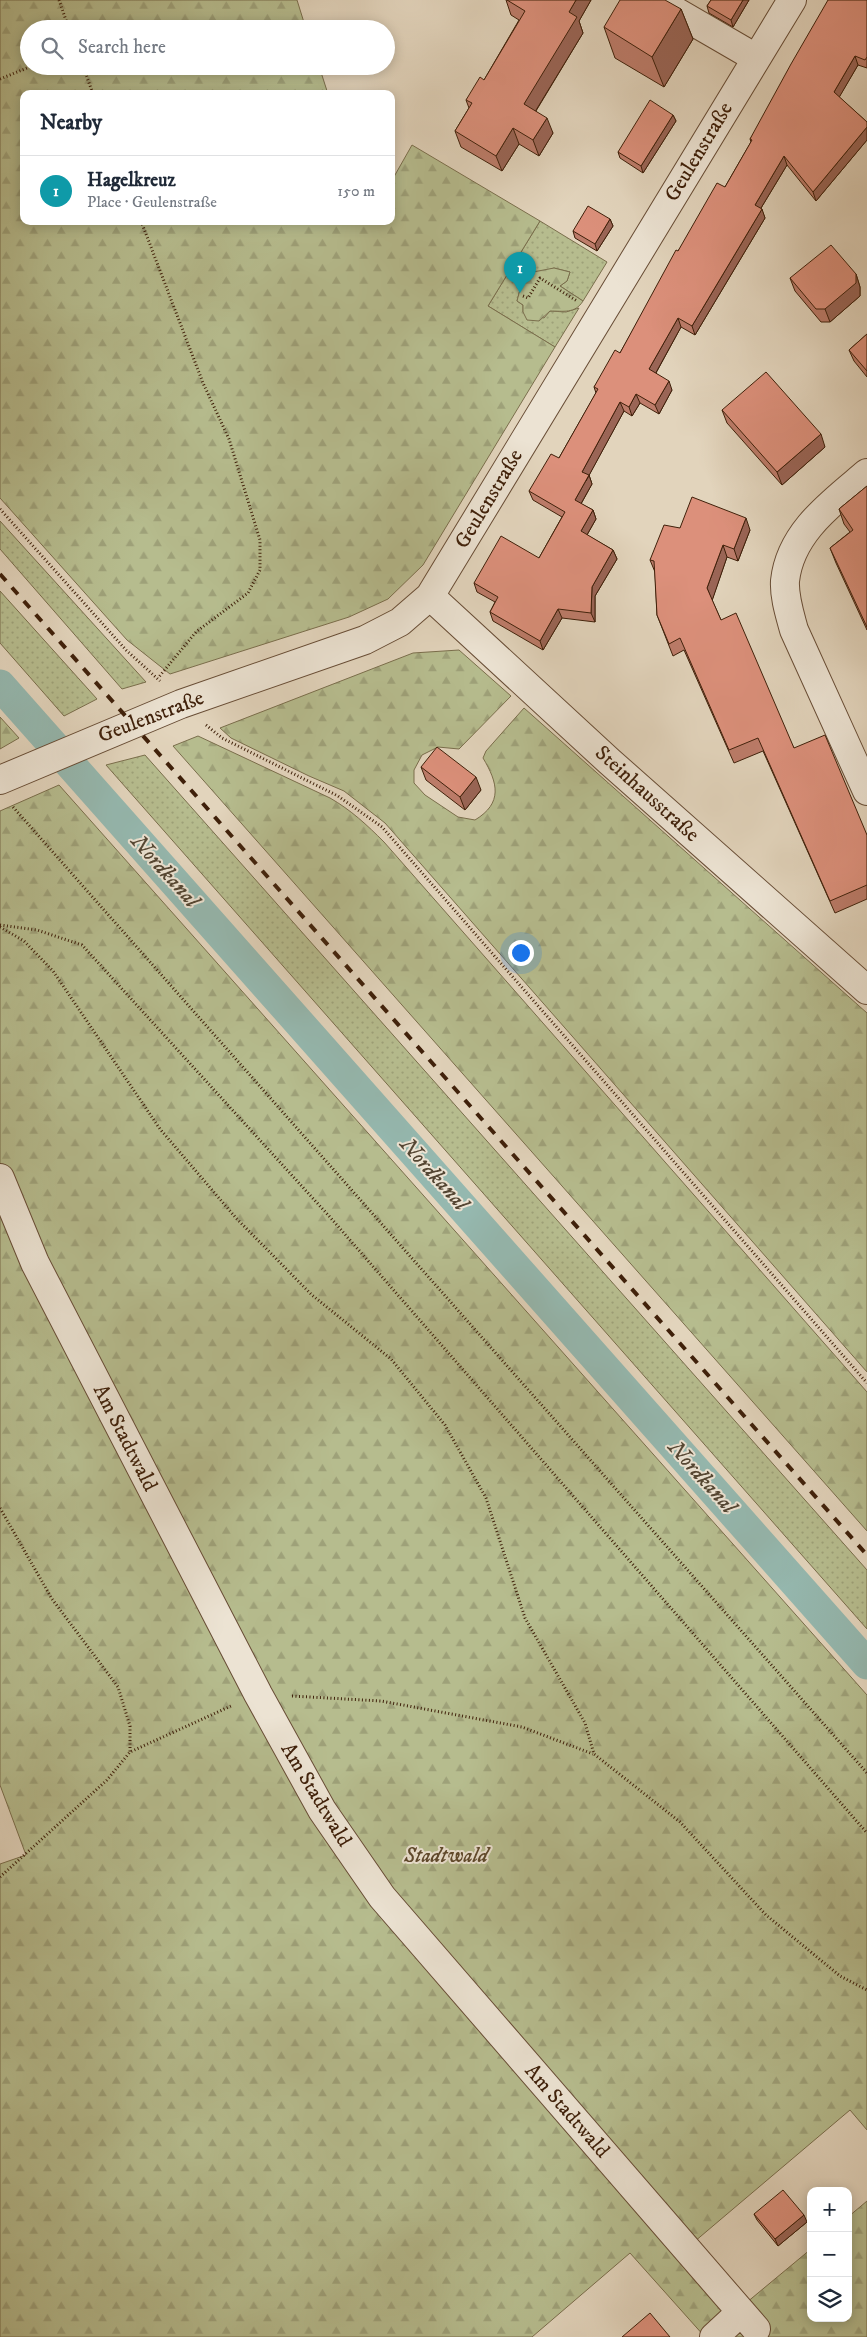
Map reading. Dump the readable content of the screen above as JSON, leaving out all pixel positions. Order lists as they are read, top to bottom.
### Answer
{
  "streets": {
    "street": ["Geulenstraße", "Steinhausstraße", "Am Stadtwald"]
  },
  "crossings": [
    ["Geulenstraße", "Steinhausstraße"]
  ],
  "water": ["Nordkanal"],
  "parks": ["Stadtwald"],
  "page": {
    "search": "Search here",
    "heading": "Nearby",
    "list": [
      {
        "mark": "1",
        "name": "Hagelkreuz",
        "note": "Place · Geulenstraße",
        "value": "150 m"
      }
    ],
    "pins": "1",
    "map_buttons": ["+", "−"]
  }
}
